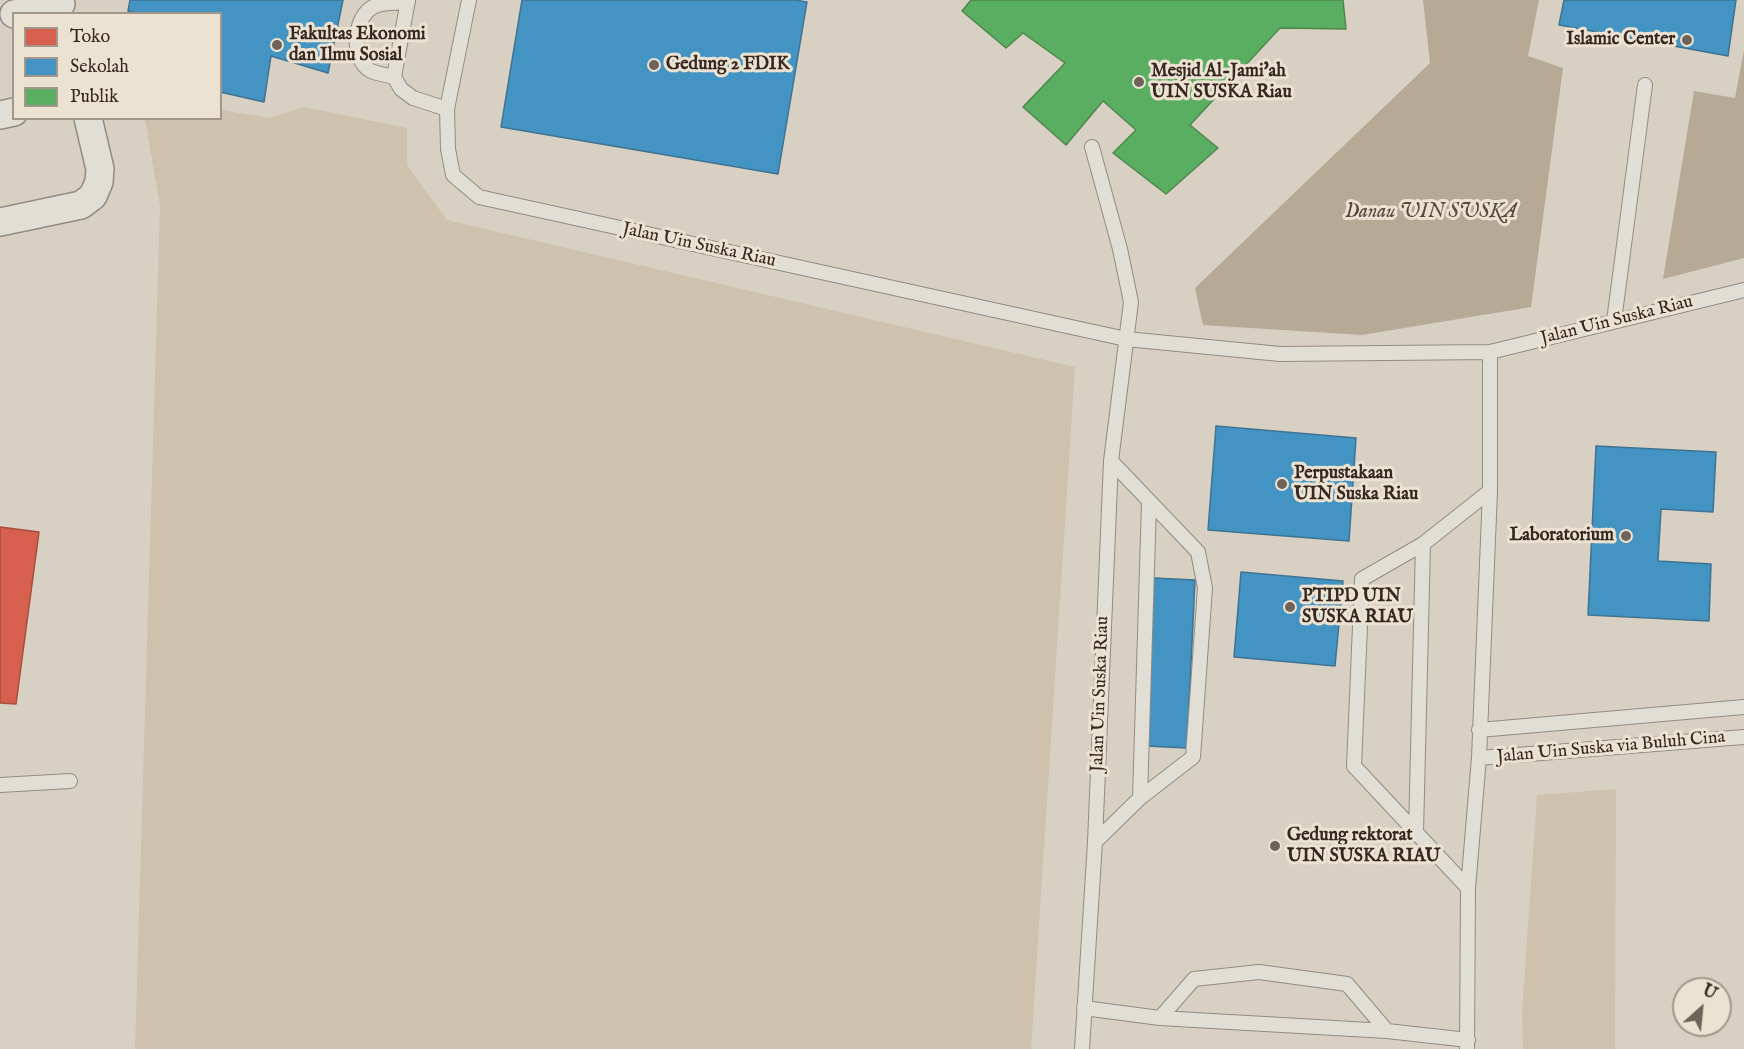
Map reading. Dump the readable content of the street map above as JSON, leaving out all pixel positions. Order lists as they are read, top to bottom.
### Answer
{
  "streets": {
    "lane": ["Jalan Uin Suska Riau", "Jalan Uin Suska via Buluh Cina"]
  },
  "water": ["Danau UIN SUSKA"],
  "places": [
    "Islamic Center",
    "Fakultas Ekonomi dan Ilmu Sosial",
    "Gedung 2 FDIK",
    "Mesjid Al-Jami'ah UIN SUSKA Riau",
    "Perpustakaan UIN Suska Riau",
    "Laboratorium",
    "PTIPD UIN SUSKA RIAU",
    "Gedung rektorat UIN SUSKA RIAU"
  ],
  "legend": ["Toko", "Sekolah", "Publik"],
  "north": "top right"
}
